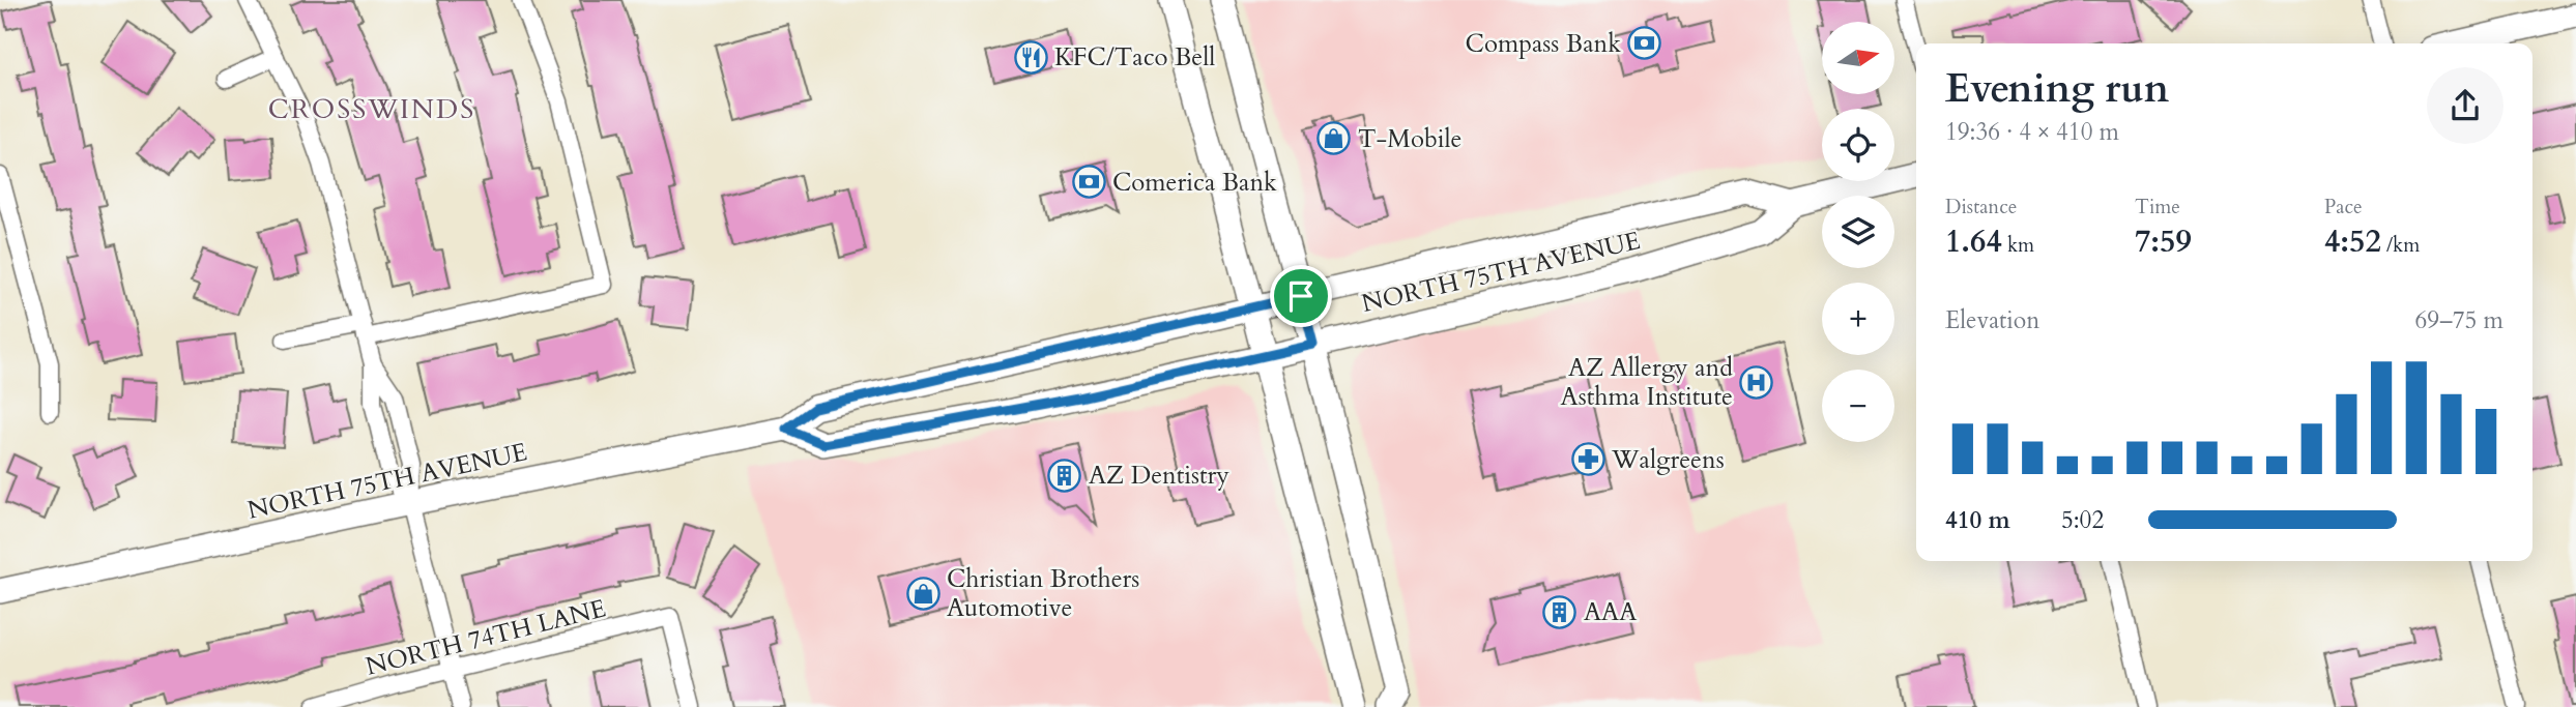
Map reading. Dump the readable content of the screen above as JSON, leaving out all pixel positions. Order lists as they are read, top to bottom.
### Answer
{
  "streets": {
    "main road": ["NORTH 75TH AVENUE"],
    "street": ["NORTH 74TH LANE"]
  },
  "districts": ["CROSSWINDS"],
  "places": {
    "bank": ["Compass Bank", "Comerica Bank"],
    "restaurant": ["KFC/Taco Bell"],
    "shop": ["T-Mobile", "Christian Brothers Automotive"],
    "hospital": ["AZ Allergy and Asthma Institute"],
    "pharmacy": ["Walgreens"],
    "building": ["AZ Dentistry", "AAA"]
  },
  "north": "right",
  "page": {
    "map_buttons": ["+", "−"],
    "heading": ["Evening run", "19:36 · 4 × 410 m"],
    "stats": [
      ["Distance", "1.64 km"],
      ["Time", "7:59"],
      ["Pace", "4:52 /km"]
    ],
    "chart": ["Elevation", "69–75 m"],
    "list": [
      {
        "name": "410 m",
        "note": "5:02"
      }
    ]
  }
}
